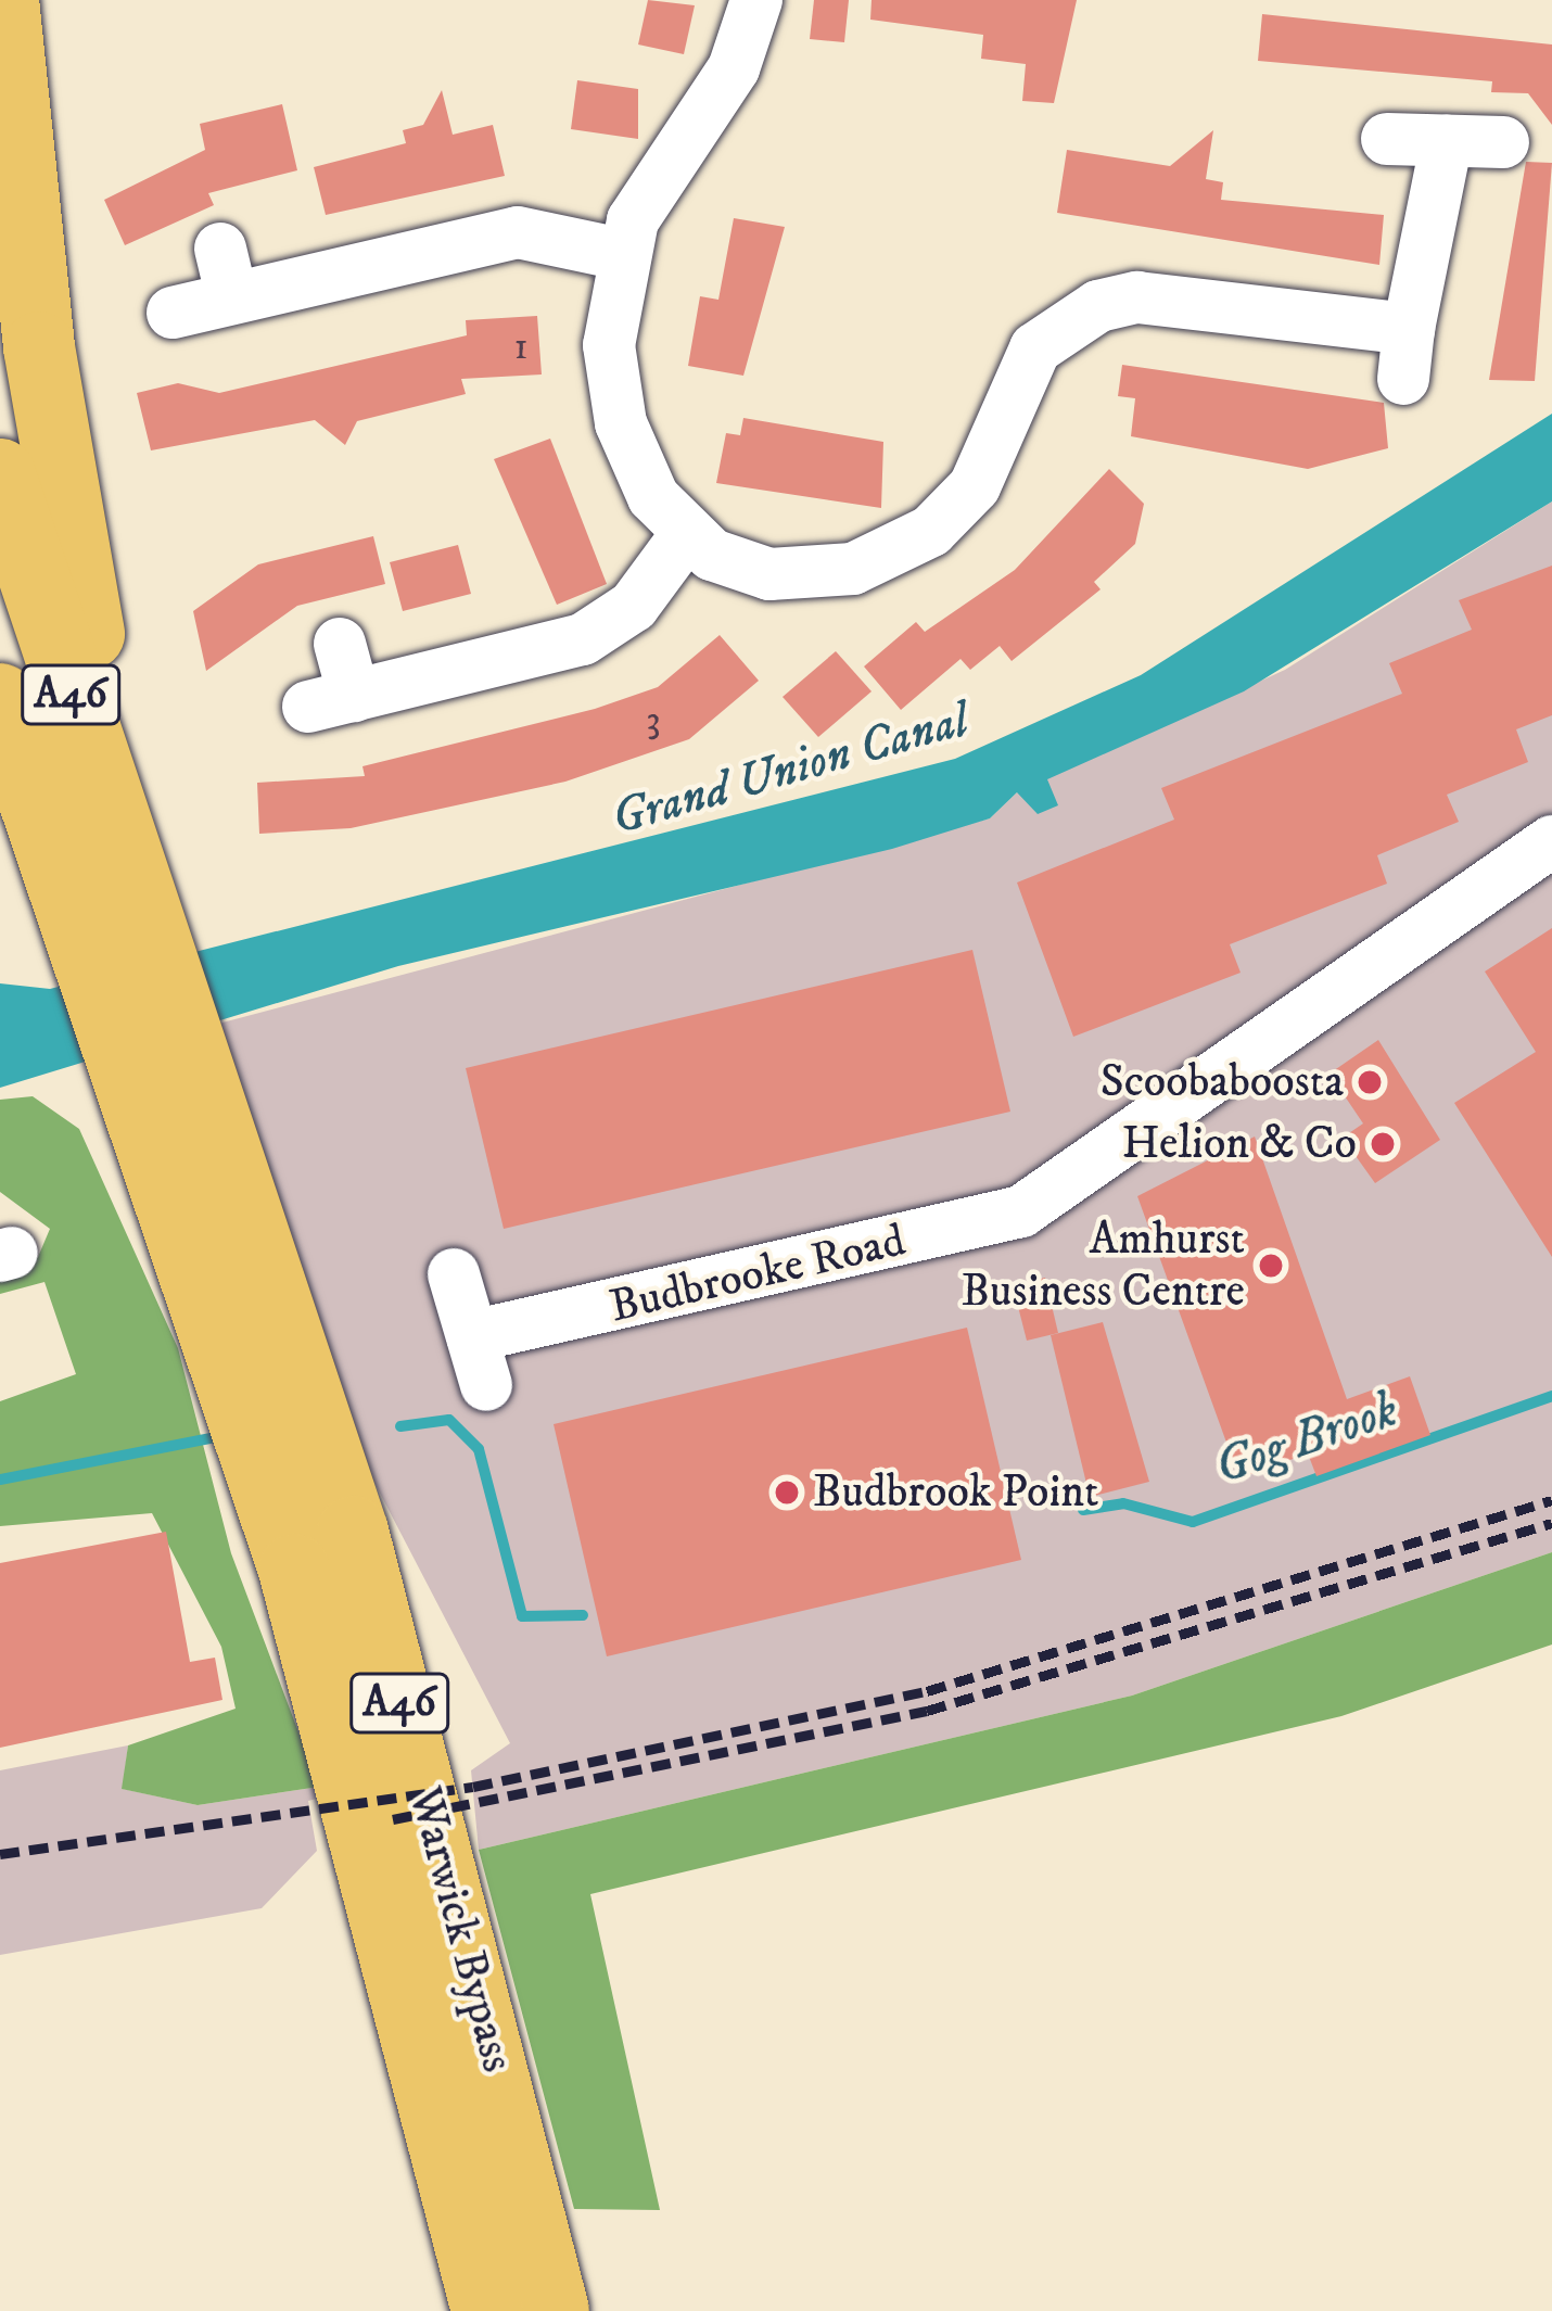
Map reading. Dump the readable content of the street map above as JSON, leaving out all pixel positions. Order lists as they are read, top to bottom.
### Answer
{
  "streets": {
    "highway": ["A46", "Warwick Bypass"],
    "street": ["Budbrooke Road"]
  },
  "crossings": [
    ["A46", "Warwick Bypass"]
  ],
  "water": ["Grand Union Canal", "Gog Brook"],
  "places": [
    "Scoobaboosta",
    "Helion & Co",
    "Amhurst Business Centre",
    "Budbrook Point"
  ],
  "house_numbers": ["1", "3"]
}
